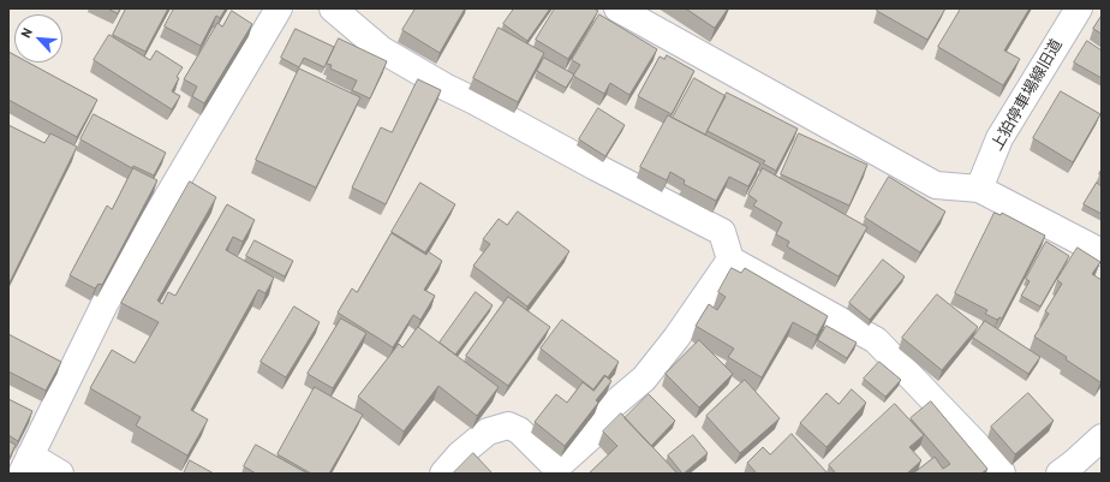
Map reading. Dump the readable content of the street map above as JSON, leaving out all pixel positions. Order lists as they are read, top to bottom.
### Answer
{
  "streets": {
    "street": ["上狛停車場線旧道"]
  },
  "north": "top left"
}
